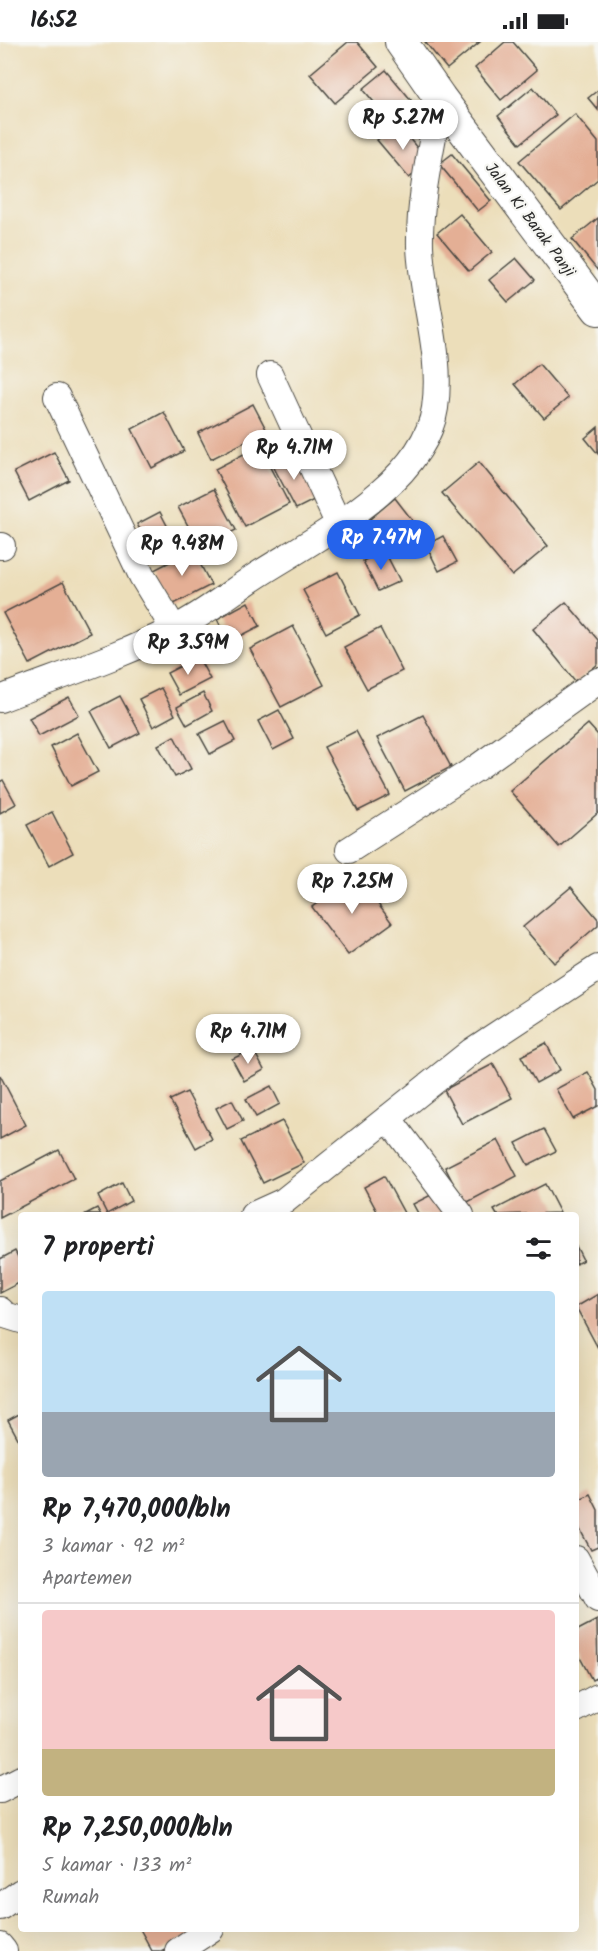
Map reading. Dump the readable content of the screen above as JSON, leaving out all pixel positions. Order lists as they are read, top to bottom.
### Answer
{
  "streets": {
    "street": ["Jalan Ki Barak Panji"]
  },
  "page": {
    "status": "16:52",
    "price": [
      "Rp 5.27M",
      "Rp 4.71M",
      "Rp 7.47M",
      "Rp 9.48M",
      "Rp 3.59M",
      "Rp 7.25M",
      "Rp 4.71M"
    ],
    "heading": "7 properti",
    "list": [
      {
        "name": "Rp 7,470,000/bln",
        "note": "3 kamar · 92 m² · Apartemen"
      },
      {
        "name": "Rp 7,250,000/bln",
        "note": "5 kamar · 133 m² · Rumah"
      }
    ]
  }
}
